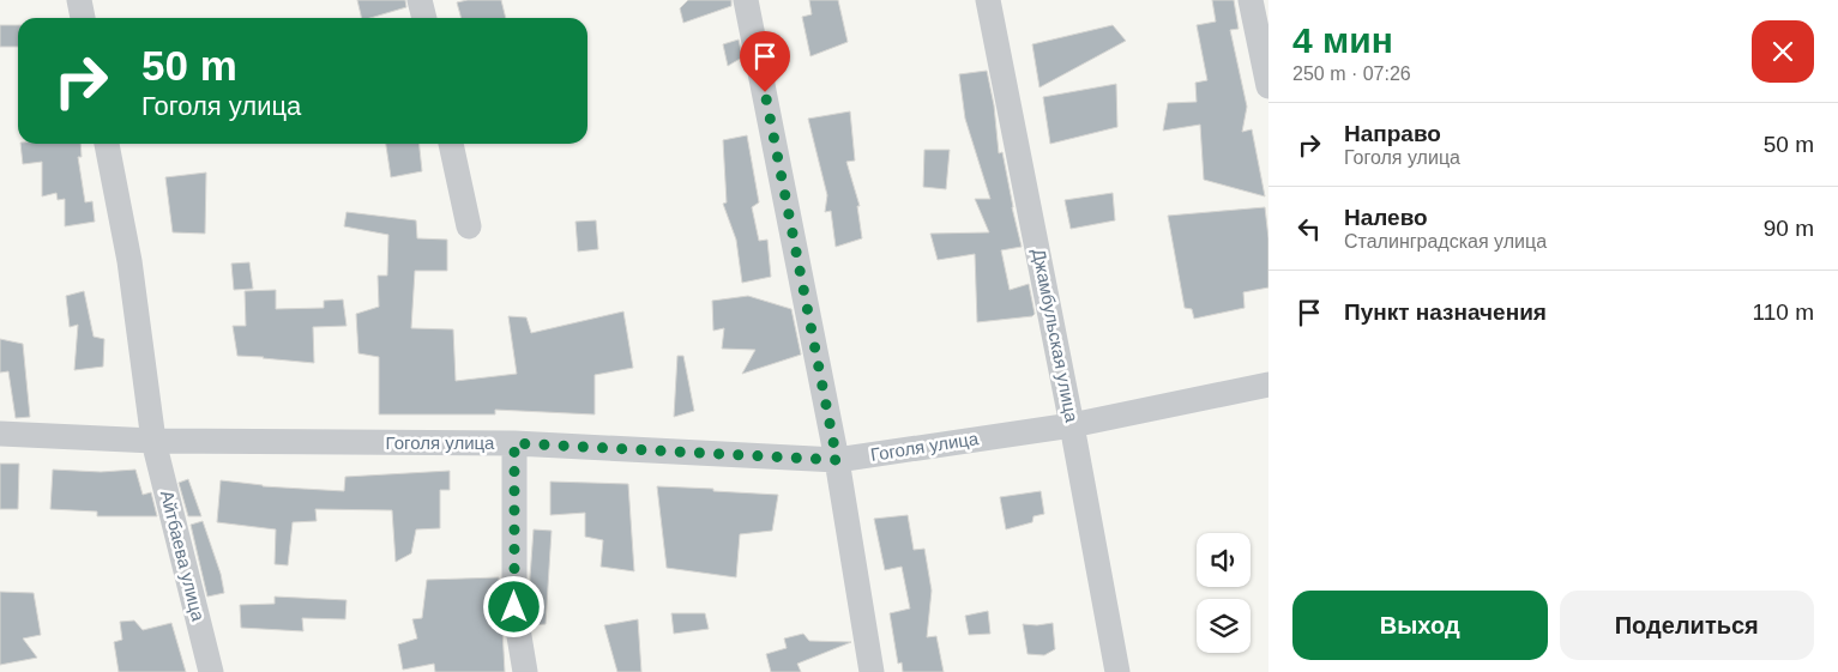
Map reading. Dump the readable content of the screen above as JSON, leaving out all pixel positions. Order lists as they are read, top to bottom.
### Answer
{
  "streets": {
    "street": ["Джамбульская улица", "Гоголя улица", "Айтбаева улица"]
  },
  "crossings": [
    ["Джамбульская улица", "Гоголя улица"],
    ["Гоголя улица", "Айтбаева улица"]
  ],
  "page": {
    "heading": ["4 мин", "250 m · 07:26"],
    "turn": ["50 m", "Гоголя улица"],
    "list": [
      {
        "name": "Направо",
        "note": "Гоголя улица",
        "value": "50 m"
      },
      {
        "name": "Налево",
        "note": "Сталинградская улица",
        "value": "90 m"
      },
      {
        "name": "Пункт назначения",
        "value": "110 m"
      }
    ],
    "buttons": ["Выход", "Поделиться"]
  }
}
